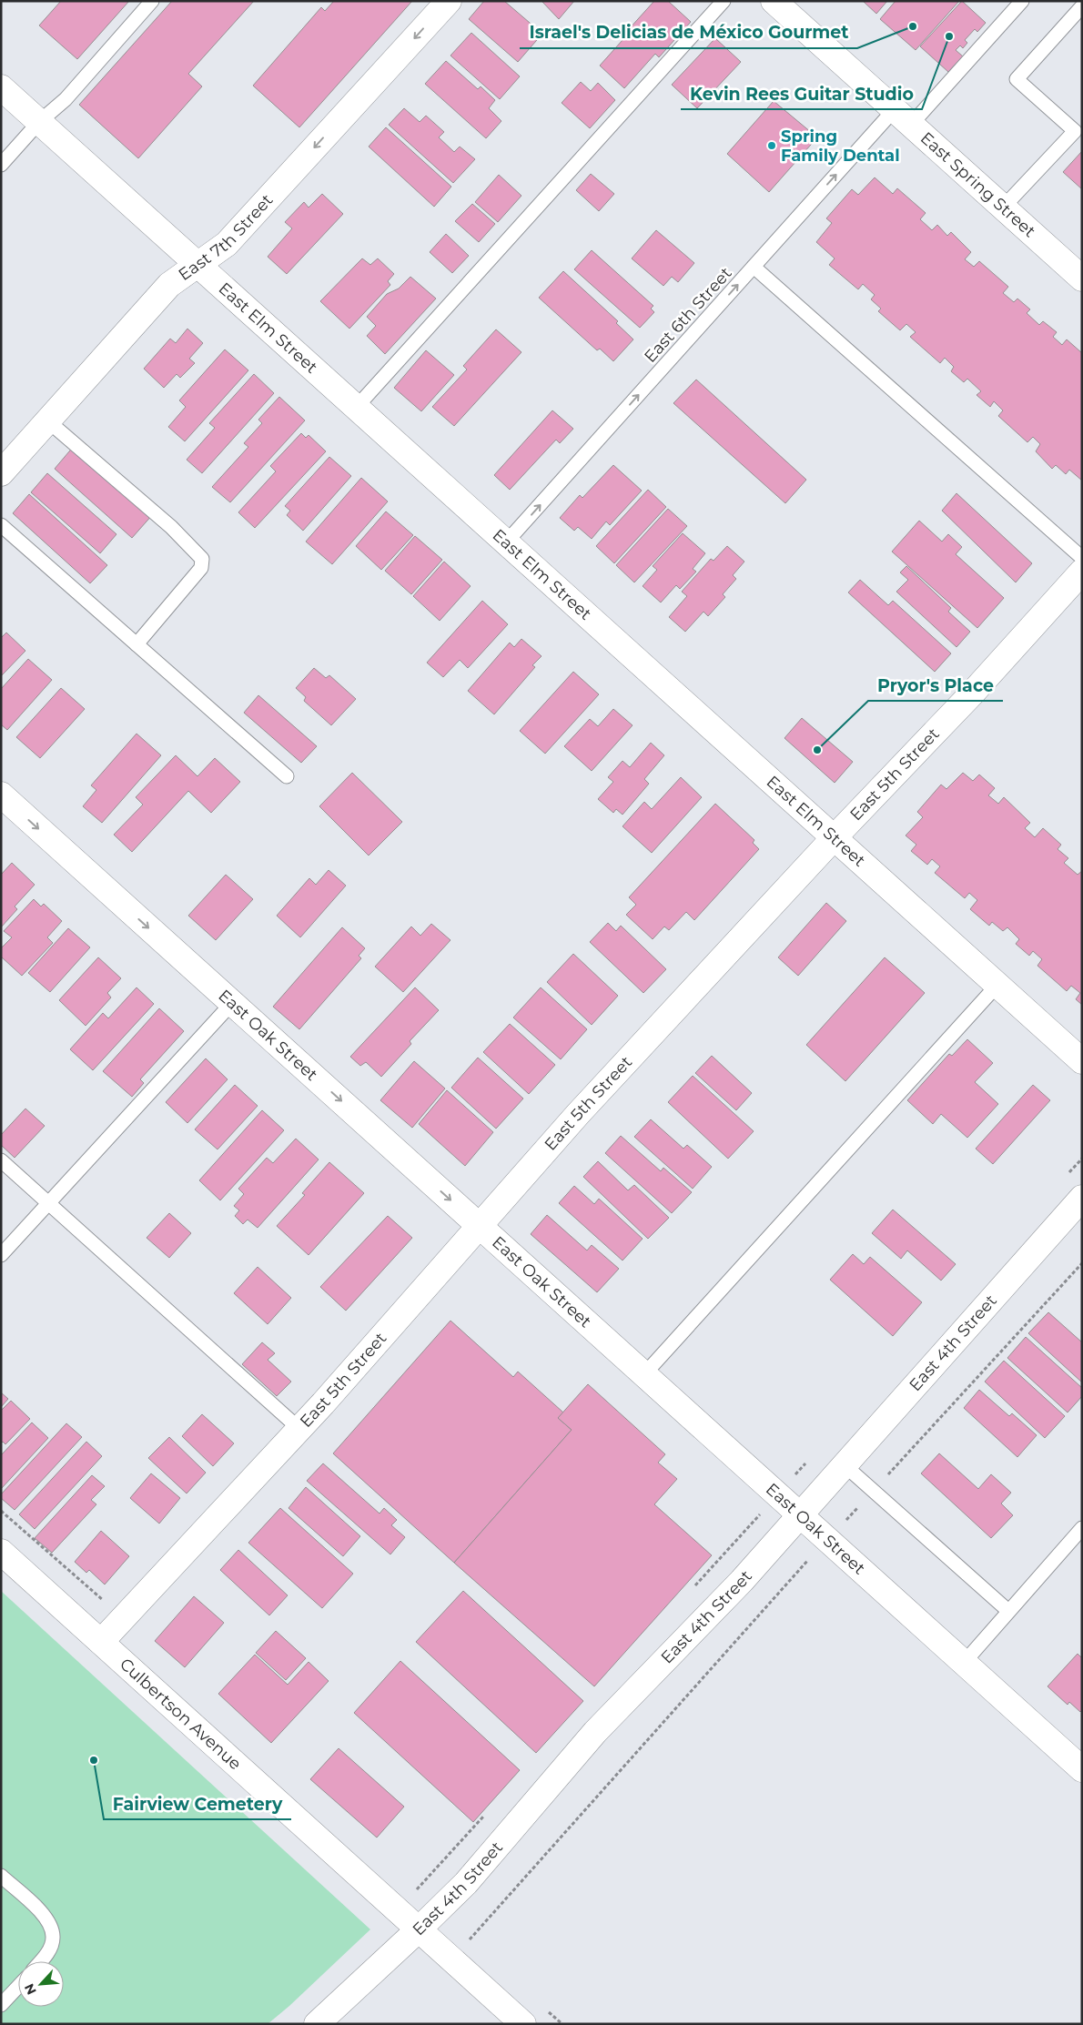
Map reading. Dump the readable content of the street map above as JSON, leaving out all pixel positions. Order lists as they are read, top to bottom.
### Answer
{
  "streets": {
    "street": [
      "East Spring Street",
      "East 7th Street",
      "East Elm Street",
      "East 5th Street",
      "East Oak Street",
      "East 4th Street",
      "Culbertson Avenue"
    ],
    "lane": ["East 6th Street"]
  },
  "crossings": [
    ["East Spring Street", "East 6th Street"],
    ["East 7th Street", "East Elm Street"],
    ["East 6th Street", "East Elm Street"],
    ["East Elm Street", "East 5th Street"],
    ["East 5th Street", "East Oak Street"],
    ["East 5th Street", "Culbertson Avenue"],
    ["East Oak Street", "East 4th Street"],
    ["East 4th Street", "Culbertson Avenue"]
  ],
  "one_way": ["East 7th Street", "East 6th Street", "East Oak Street"],
  "places": [
    "Israel's Delicias de México Gourmet",
    "Kevin Rees Guitar Studio",
    "Spring Family Dental",
    "Pryor's Place",
    "Fairview Cemetery"
  ],
  "north": "bottom left"
}
